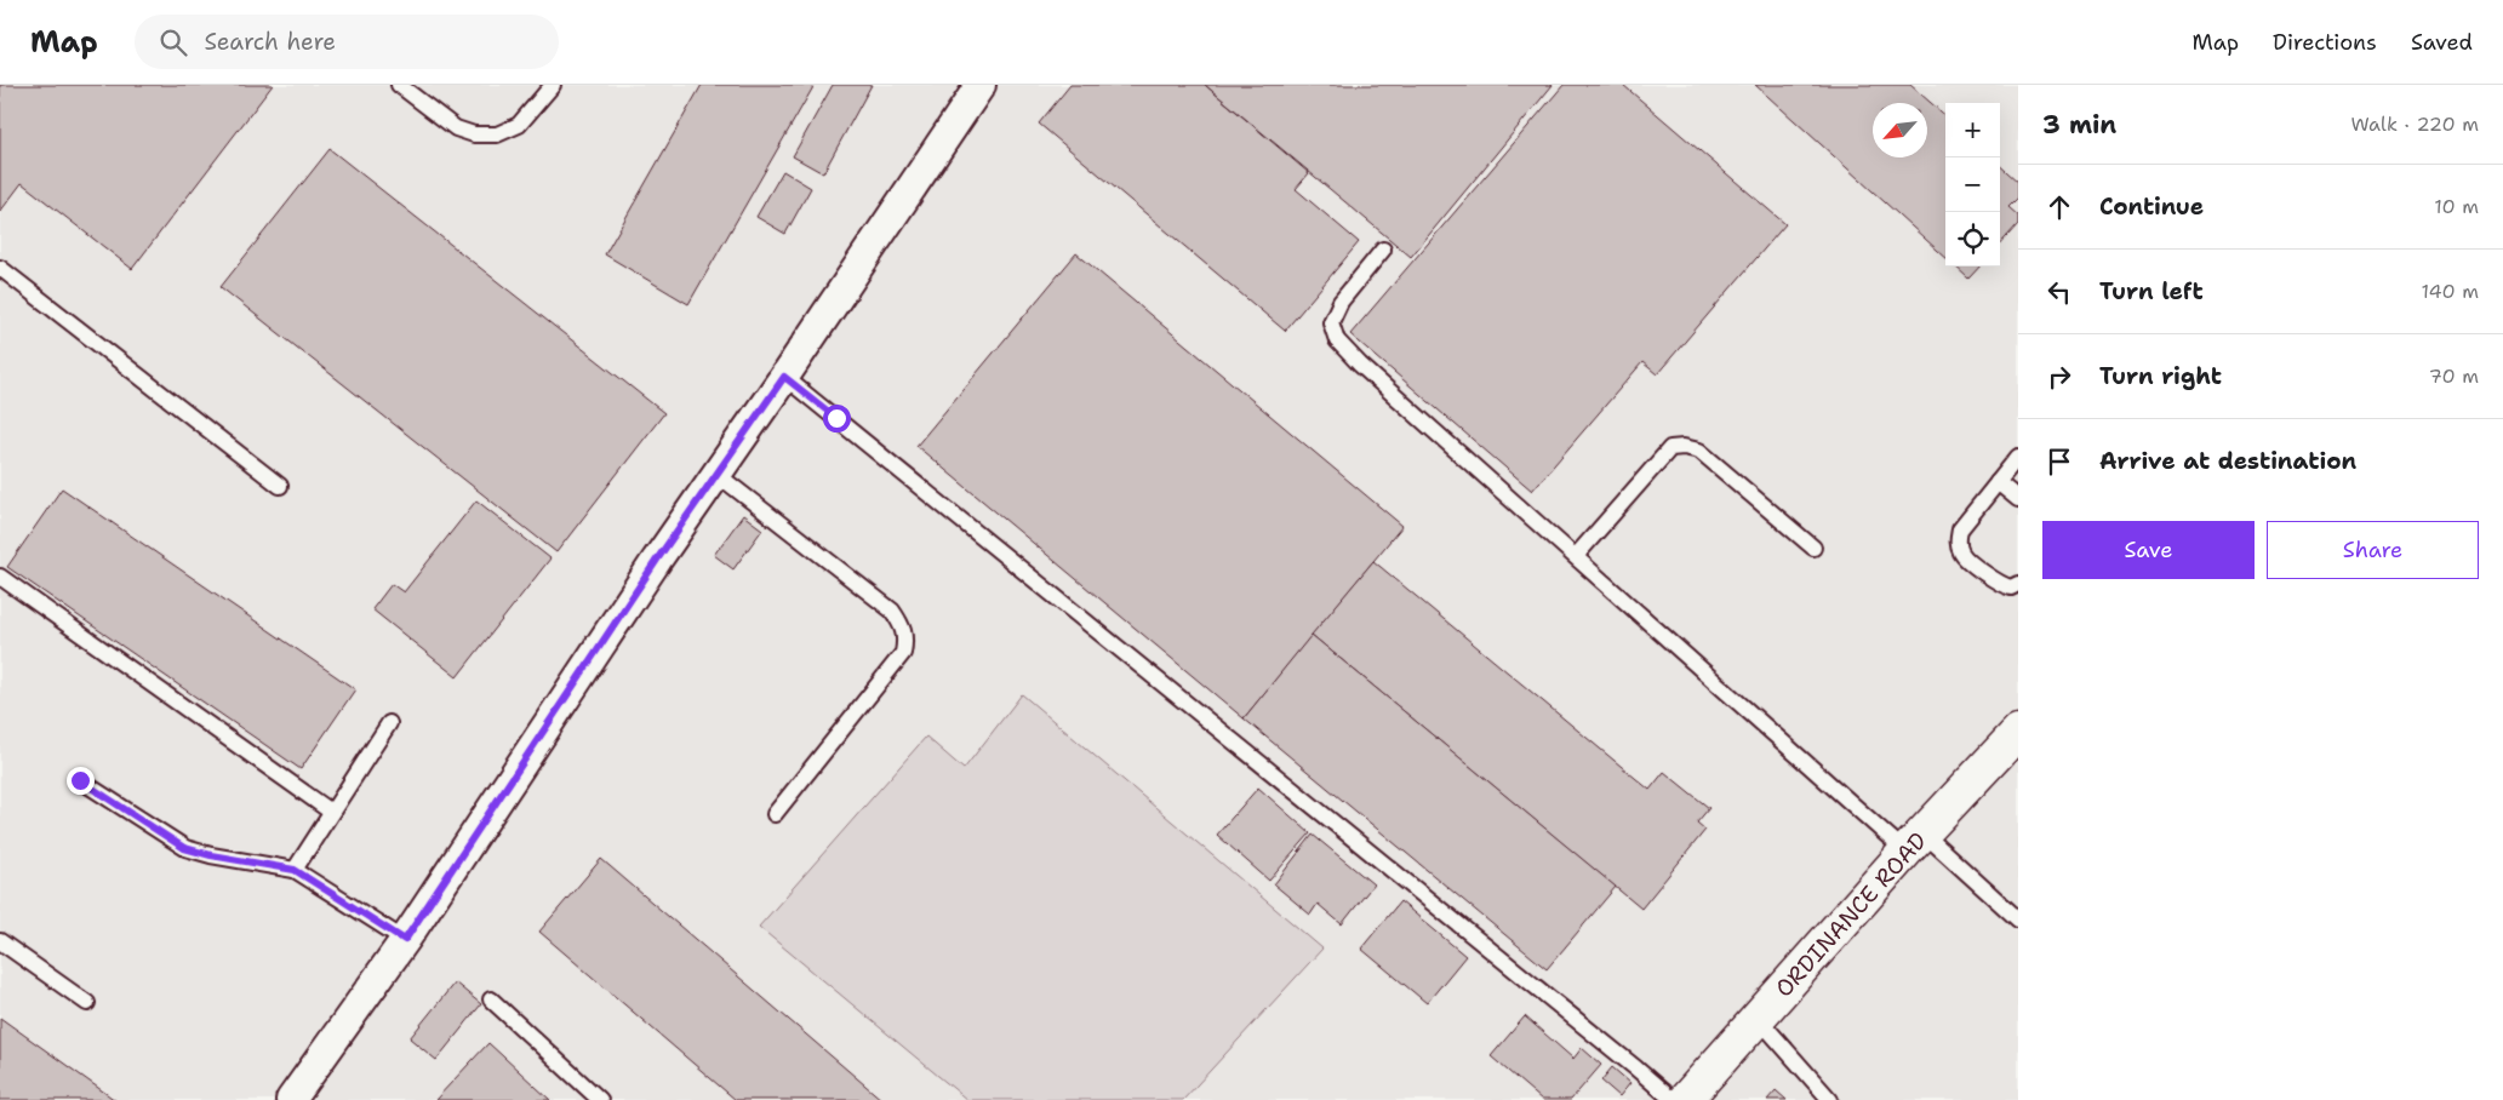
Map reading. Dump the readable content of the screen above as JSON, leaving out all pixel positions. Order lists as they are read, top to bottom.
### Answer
{
  "streets": {
    "street": ["ORDINANCE ROAD"]
  },
  "north": "bottom left",
  "page": {
    "header": "Map",
    "search": "Search here",
    "nav": ["Map", "Directions", "Saved"],
    "heading": ["3 min", "Walk · 220 m"],
    "map_buttons": ["+", "−"],
    "list": [
      ["Continue", "10 m"],
      ["Turn left", "140 m"],
      ["Turn right", "70 m"],
      "Arrive at destination"
    ],
    "buttons": ["Save", "Share"]
  }
}
